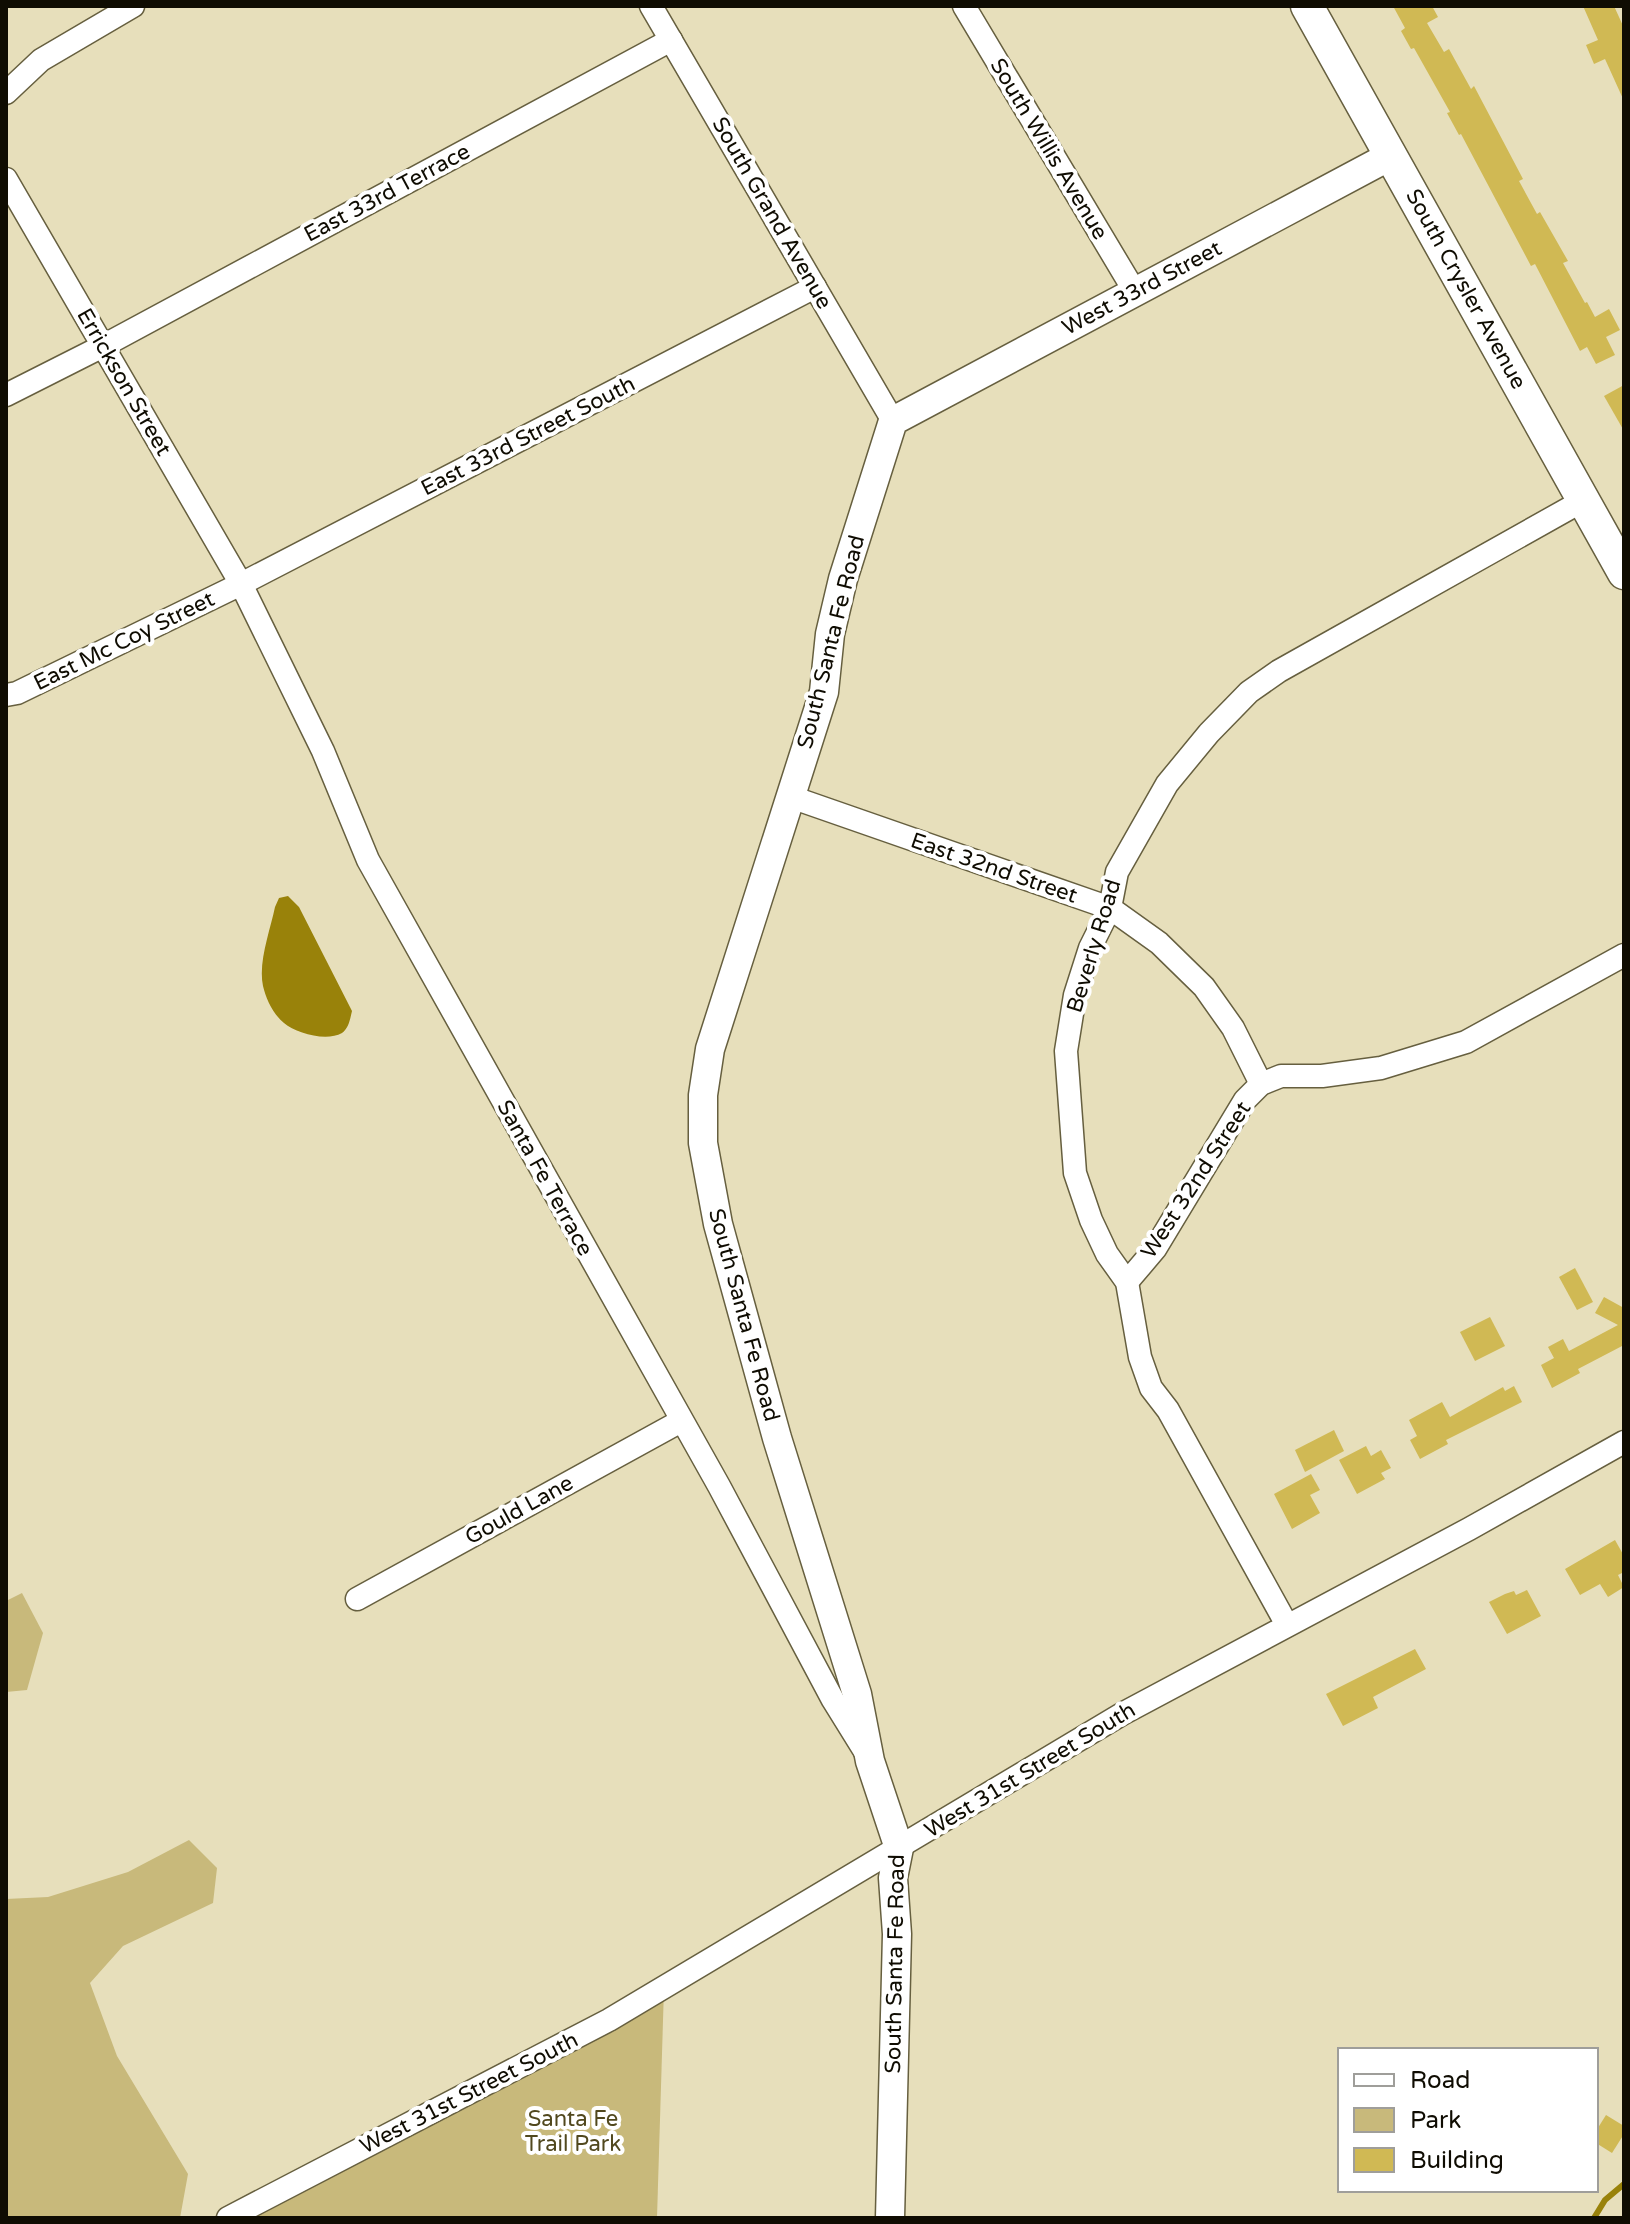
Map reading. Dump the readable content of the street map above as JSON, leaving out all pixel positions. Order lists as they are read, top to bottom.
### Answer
{
  "streets": {
    "main road": ["South Crysler Avenue"],
    "street": [
      "South Willis Avenue",
      "East 33rd Terrace",
      "South Grand Avenue",
      "West 33rd Street",
      "Errickson Street",
      "East 33rd Street South",
      "East Mc Coy Street",
      "South Santa Fe Road",
      "East 32nd Street",
      "Beverly Road",
      "Santa Fe Terrace",
      "West 32nd Street",
      "Gould Lane",
      "West 31st Street South"
    ]
  },
  "crossings": [
    ["South Willis Avenue", "West 33rd Street"],
    ["East 33rd Terrace", "South Grand Avenue"],
    ["East 33rd Terrace", "Errickson Street"],
    ["South Grand Avenue", "West 33rd Street"],
    ["South Grand Avenue", "East 33rd Street South"],
    ["South Grand Avenue", "South Santa Fe Road"],
    ["West 33rd Street", "South Crysler Avenue"],
    ["West 33rd Street", "South Santa Fe Road"],
    ["South Crysler Avenue", "Beverly Road"],
    ["Errickson Street", "East 33rd Street South"],
    ["Errickson Street", "East Mc Coy Street"],
    ["Errickson Street", "Santa Fe Terrace"],
    ["East 33rd Street South", "East Mc Coy Street"],
    ["East 33rd Street South", "Santa Fe Terrace"],
    ["East Mc Coy Street", "Santa Fe Terrace"],
    ["South Santa Fe Road", "East 32nd Street"],
    ["South Santa Fe Road", "Santa Fe Terrace"],
    ["South Santa Fe Road", "West 31st Street South"],
    ["East 32nd Street", "Beverly Road"],
    ["East 32nd Street", "West 32nd Street"],
    ["Beverly Road", "West 32nd Street"],
    ["Beverly Road", "West 31st Street South"],
    ["Santa Fe Terrace", "Gould Lane"]
  ],
  "parks": ["Santa Fe Trail Park"],
  "legend": ["Road", "Park", "Building"]
}
